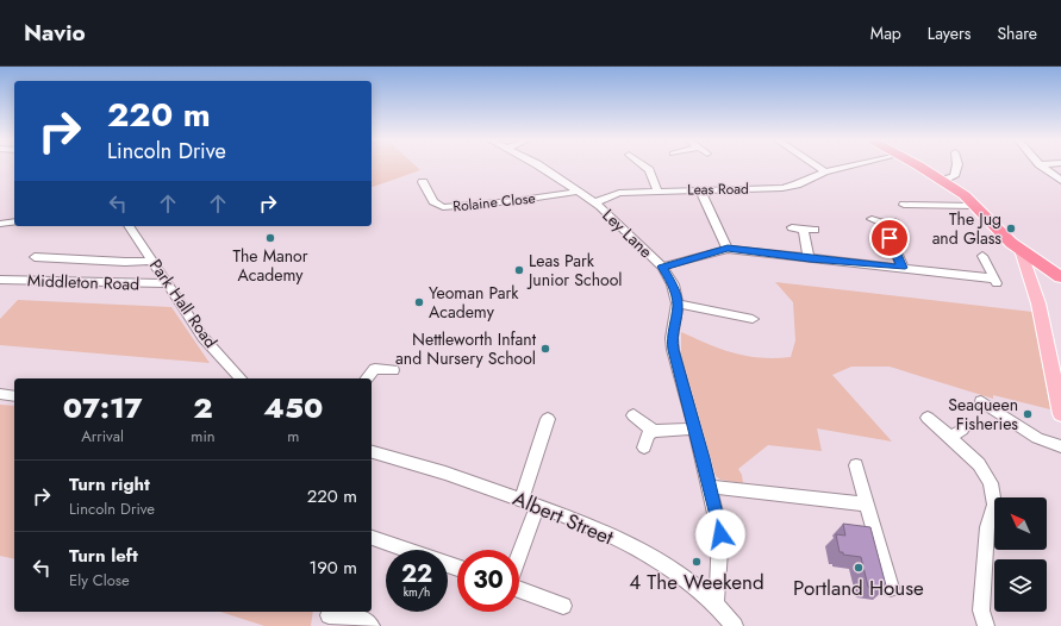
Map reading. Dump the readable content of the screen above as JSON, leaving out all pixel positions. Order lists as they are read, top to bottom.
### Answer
{
  "streets": {
    "street": [
      "Leas Road",
      "Rolaine Close",
      "Ley Lane",
      "Middleton Road",
      "Park Hall Road",
      "Albert Street"
    ]
  },
  "crossings": [
    ["Leas Road", "Ley Lane"],
    ["Rolaine Close", "Ley Lane"],
    ["Ley Lane", "Albert Street"],
    ["Middleton Road", "Park Hall Road"]
  ],
  "places": [
    "The Jug and Glass",
    "The Manor Academy",
    "Leas Park Junior School",
    "Yeoman Park Academy",
    "Nettleworth Infant and Nursery School",
    "Seaqueen Fisheries",
    "4 The Weekend",
    "Portland House"
  ],
  "north": "top left",
  "page": {
    "header": "Navio",
    "nav": ["Map", "Layers", "Share"],
    "turn": ["220 m", "Lincoln Drive"],
    "eta": [
      "07:17",
      "Arrival",
      "2",
      "min",
      "450",
      "m"
    ],
    "list": [
      {
        "name": "Turn right",
        "note": "Lincoln Drive",
        "value": "220 m"
      },
      {
        "name": "Turn left",
        "note": "Ely Close",
        "value": "190 m"
      }
    ],
    "speed": "22 km/h",
    "limit": "30"
  }
}
